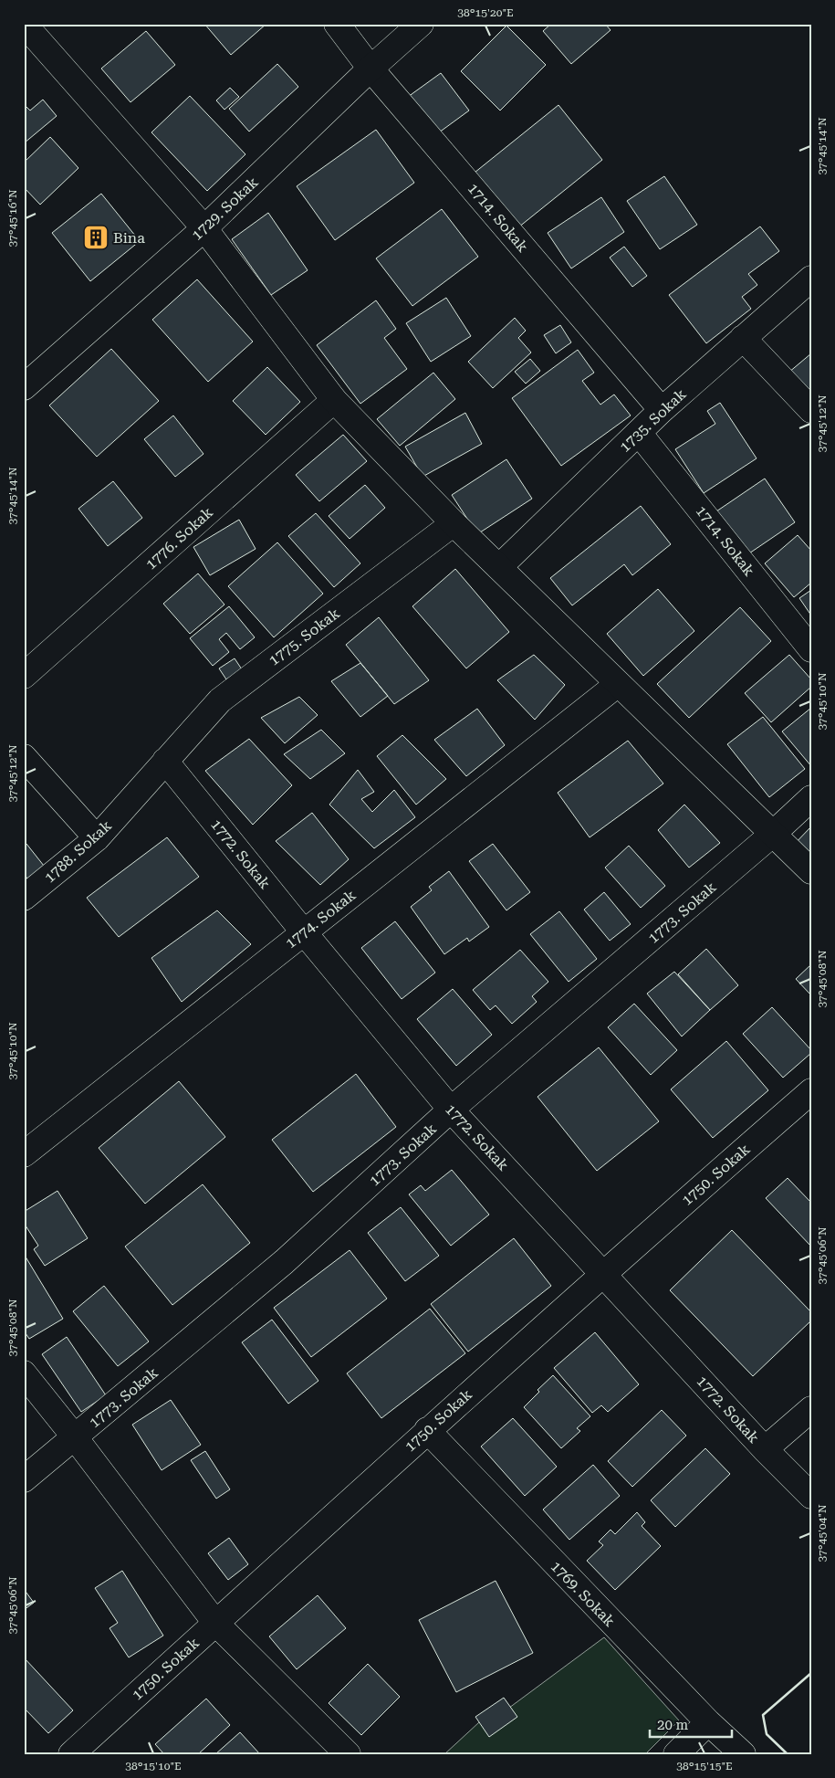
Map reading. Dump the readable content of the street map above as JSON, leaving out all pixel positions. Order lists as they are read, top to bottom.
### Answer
{
  "streets": {
    "street": [
      "1729. Sokak",
      "1714. Sokak",
      "1735. Sokak",
      "1776. Sokak",
      "1775. Sokak",
      "1788. Sokak",
      "1772. Sokak",
      "1773. Sokak",
      "1774. Sokak",
      "1750. Sokak",
      "1769. Sokak"
    ]
  },
  "crossings": [
    ["1729. Sokak", "1714. Sokak"],
    ["1714. Sokak", "1735. Sokak"],
    ["1775. Sokak", "1788. Sokak"],
    ["1775. Sokak", "1772. Sokak"],
    ["1788. Sokak", "1772. Sokak"],
    ["1772. Sokak", "1773. Sokak"],
    ["1772. Sokak", "1774. Sokak"],
    ["1772. Sokak", "1750. Sokak"],
    ["1750. Sokak", "1769. Sokak"]
  ],
  "places": {
    "building": ["Bina"]
  },
  "scale_bar": "20 m",
  "coordinates": [
    "38°15'20\"E",
    "37°45'14\"N",
    "37°45'16\"N",
    "37°45'12\"N",
    "37°45'10\"N",
    "37°45'08\"N",
    "37°45'06\"N",
    "37°45'04\"N",
    "38°15'10\"E",
    "38°15'15\"E"
  ]
}
